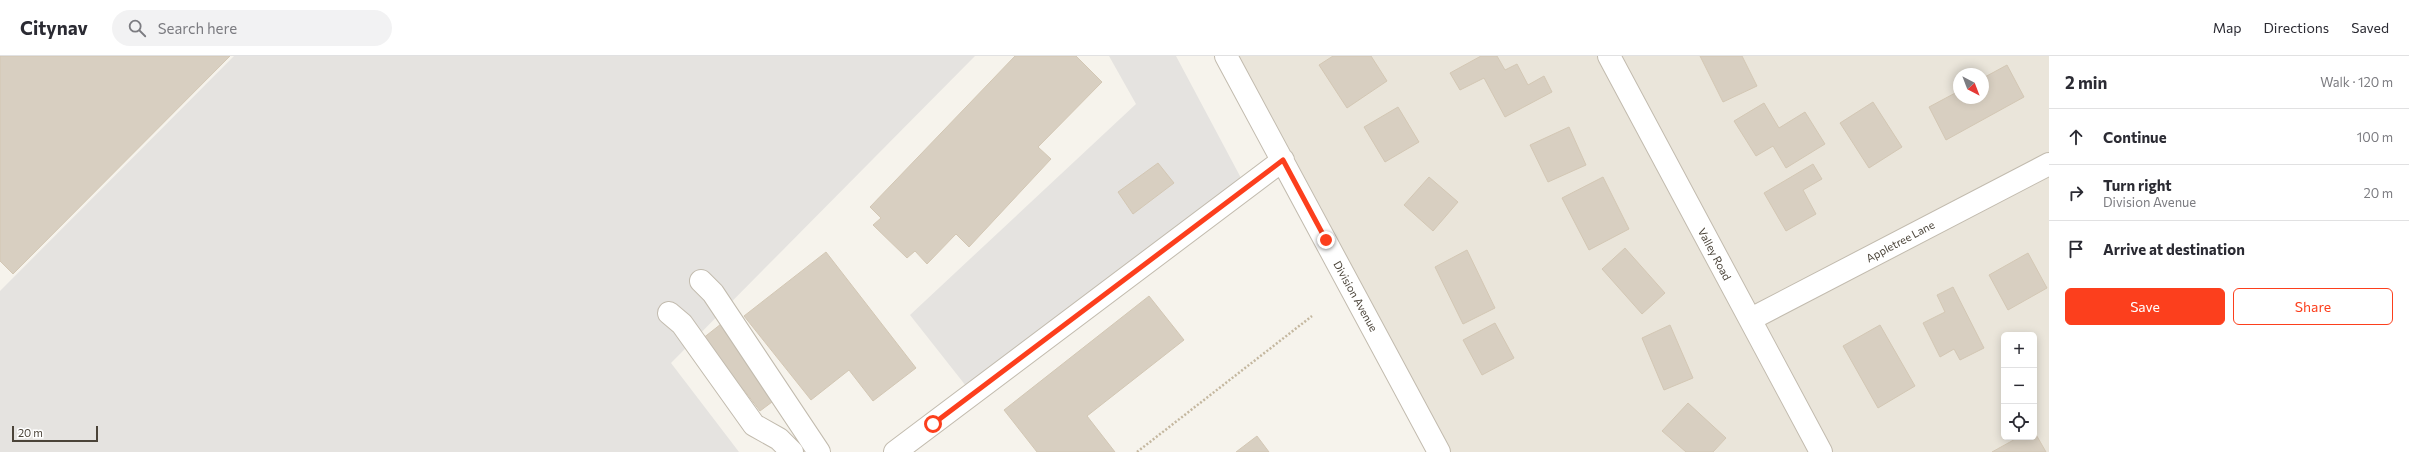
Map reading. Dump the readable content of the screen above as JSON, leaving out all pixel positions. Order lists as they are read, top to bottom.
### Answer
{
  "streets": {
    "street": ["Appletree Lane", "Valley Road", "Division Avenue"]
  },
  "crossings": [
    ["Appletree Lane", "Valley Road"]
  ],
  "scale_bar": "20 m",
  "north": "bottom right",
  "page": {
    "header": "Citynav",
    "search": "Search here",
    "nav": ["Map", "Directions", "Saved"],
    "heading": ["2 min", "Walk · 120 m"],
    "list": [
      ["Continue", "100 m"],
      ["Turn right", "Division Avenue", "20 m"],
      "Arrive at destination"
    ],
    "buttons": ["Save", "Share"],
    "map_buttons": ["+", "−"],
    "scale": "20 m"
  }
}
